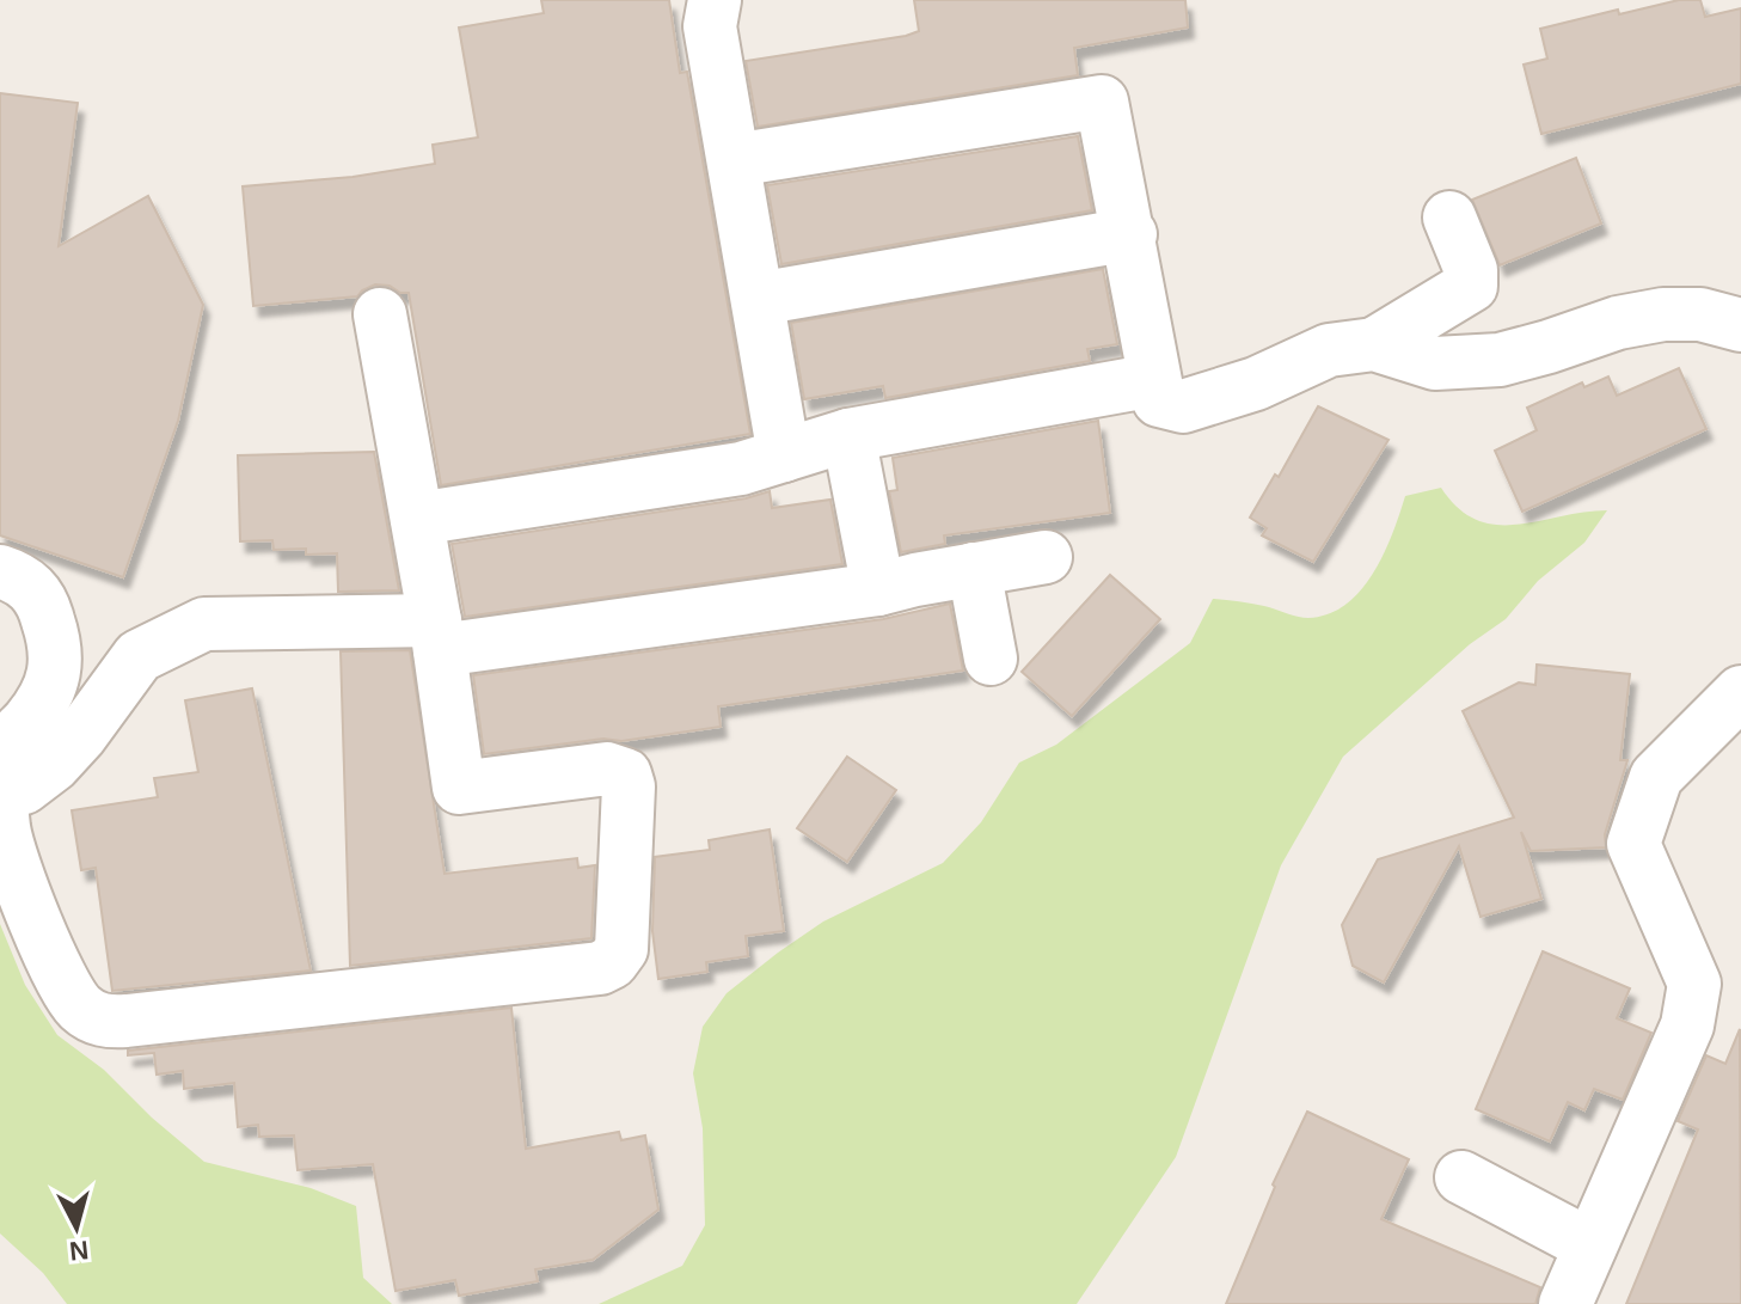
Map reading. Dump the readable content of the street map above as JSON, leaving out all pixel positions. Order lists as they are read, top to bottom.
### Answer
{
  "north": "bottom"
}
